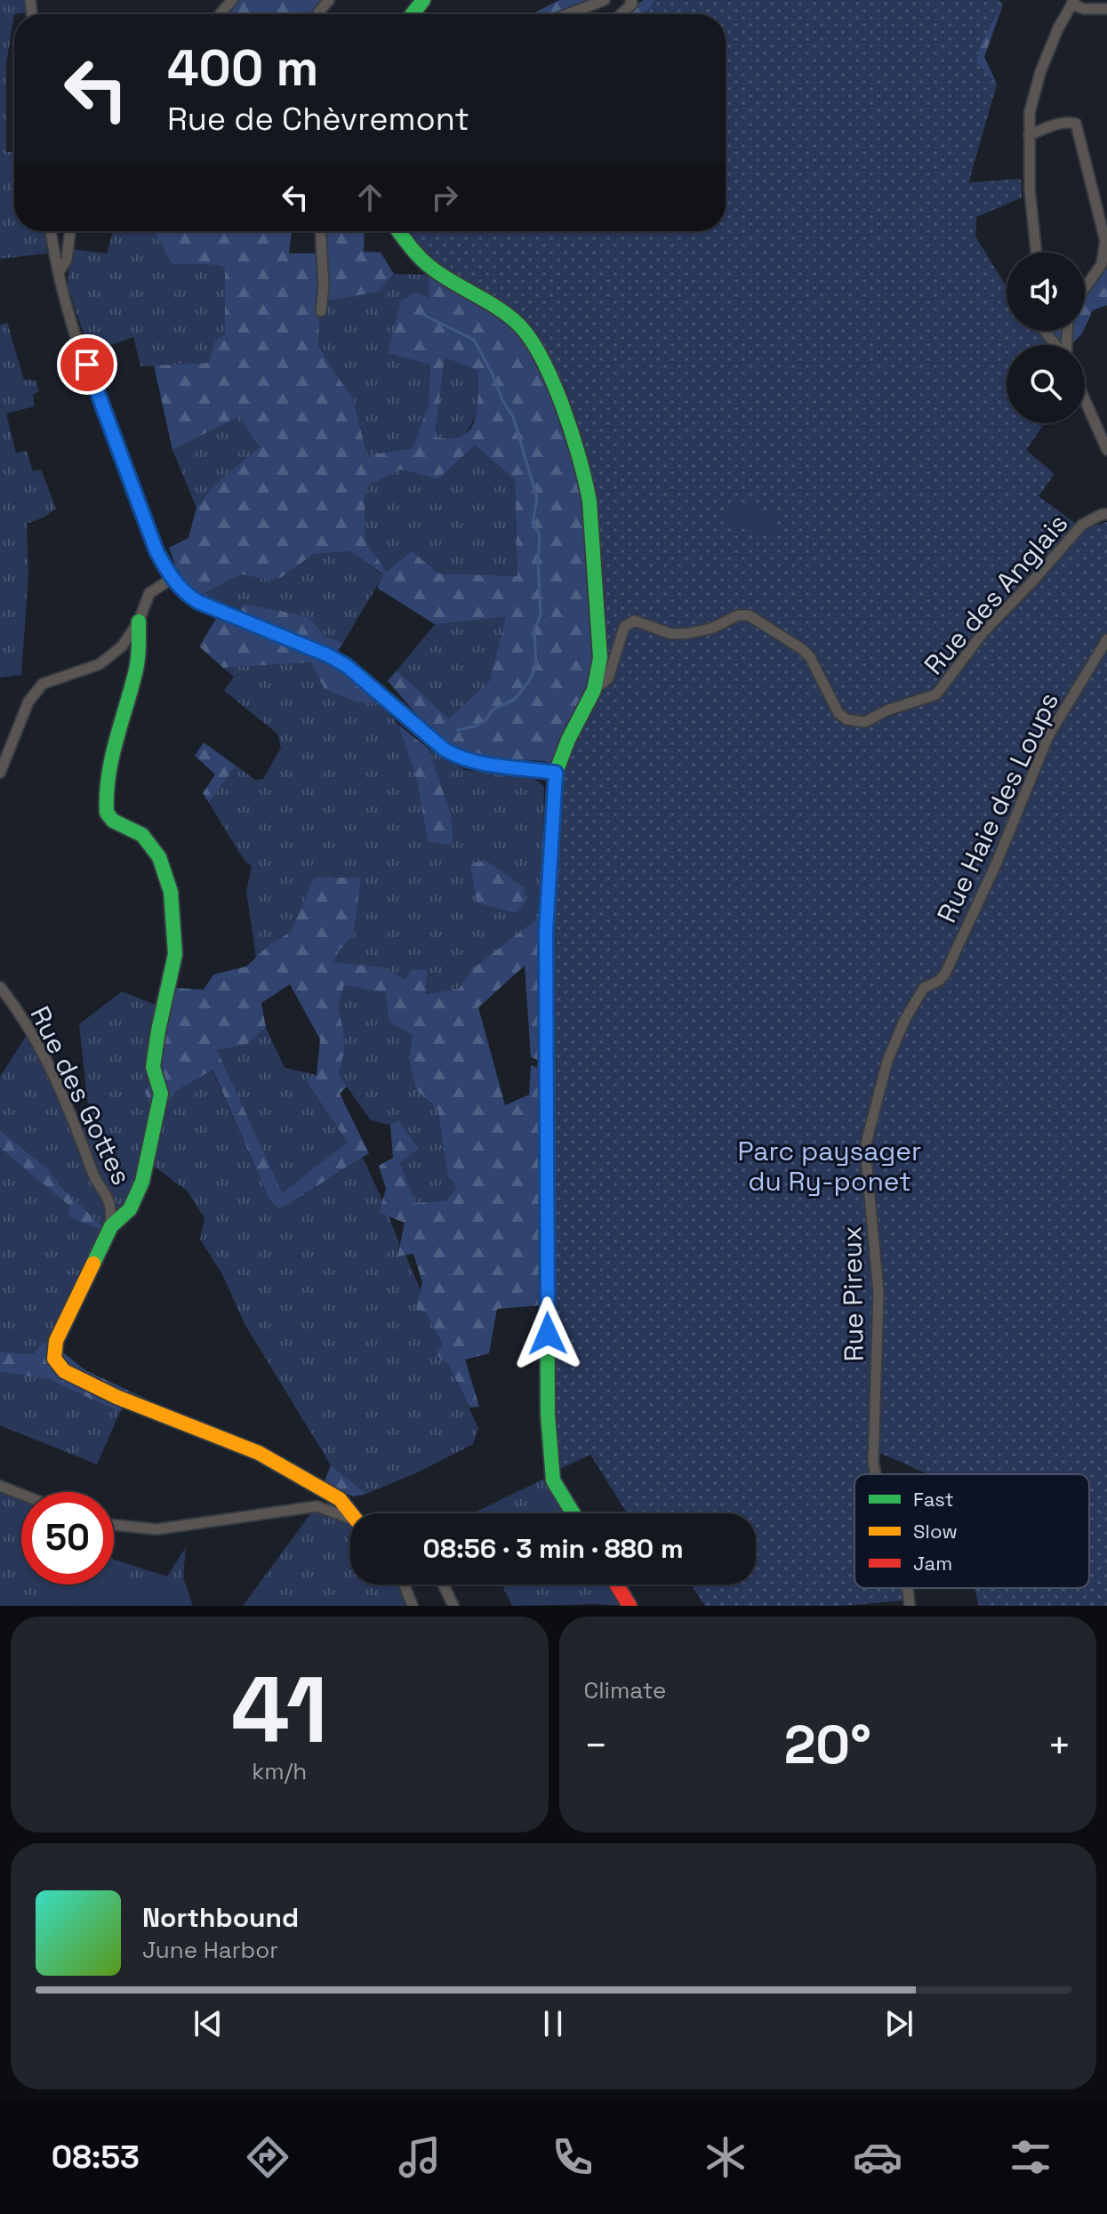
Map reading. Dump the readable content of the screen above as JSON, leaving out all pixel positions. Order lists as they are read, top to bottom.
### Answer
{
  "streets": {
    "street": [
      "Rue des Anglais",
      "Rue Haie des Loups",
      "Rue des Gottes",
      "Rue Pireux"
    ]
  },
  "crossings": [
    ["Rue Haie des Loups", "Rue Pireux"]
  ],
  "parks": ["Parc paysager du Ry-ponet"],
  "legend": ["Fast", "Slow", "Jam"],
  "page": {
    "turn": ["400 m", "Rue de Chèvremont"],
    "limit": "50",
    "trip": "08:56 · 3 min · 880 m",
    "tile": [
      ["41", "km/h"],
      "Climate"
    ],
    "heat": ["−", "20°", "+"],
    "song": ["Northbound", "June Harbor"],
    "tabs": "08:53"
  }
}
